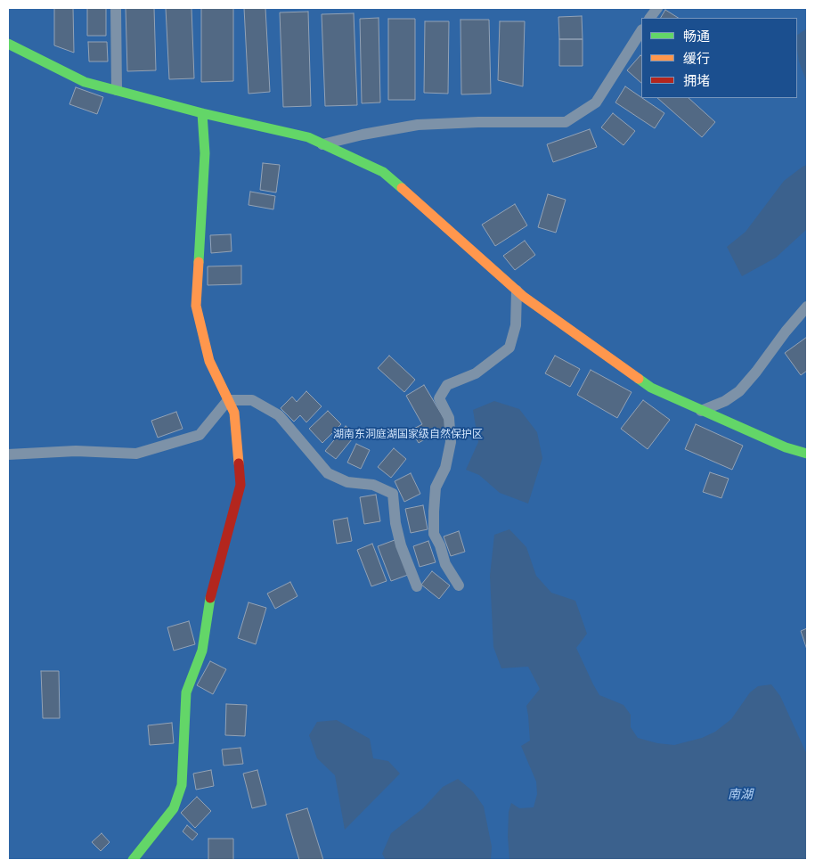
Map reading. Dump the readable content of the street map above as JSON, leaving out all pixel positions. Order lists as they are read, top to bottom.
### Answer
{
  "water": ["南湖"],
  "parks": ["湖南东洞庭湖国家级自然保护区"],
  "legend": ["畅通", "缓行", "拥堵"]
}
